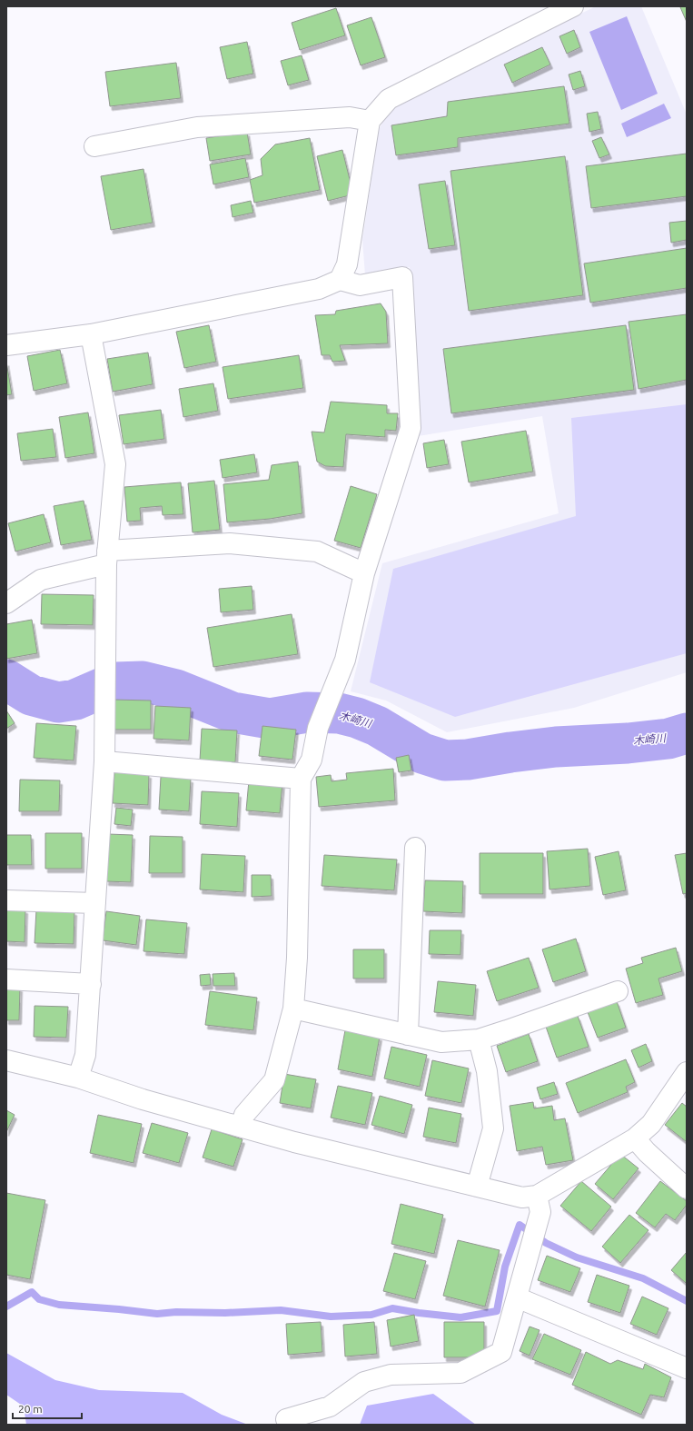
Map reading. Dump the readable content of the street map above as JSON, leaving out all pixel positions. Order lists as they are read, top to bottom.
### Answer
{
  "water": ["木崎川"],
  "scale_bar": "20 m"
}
